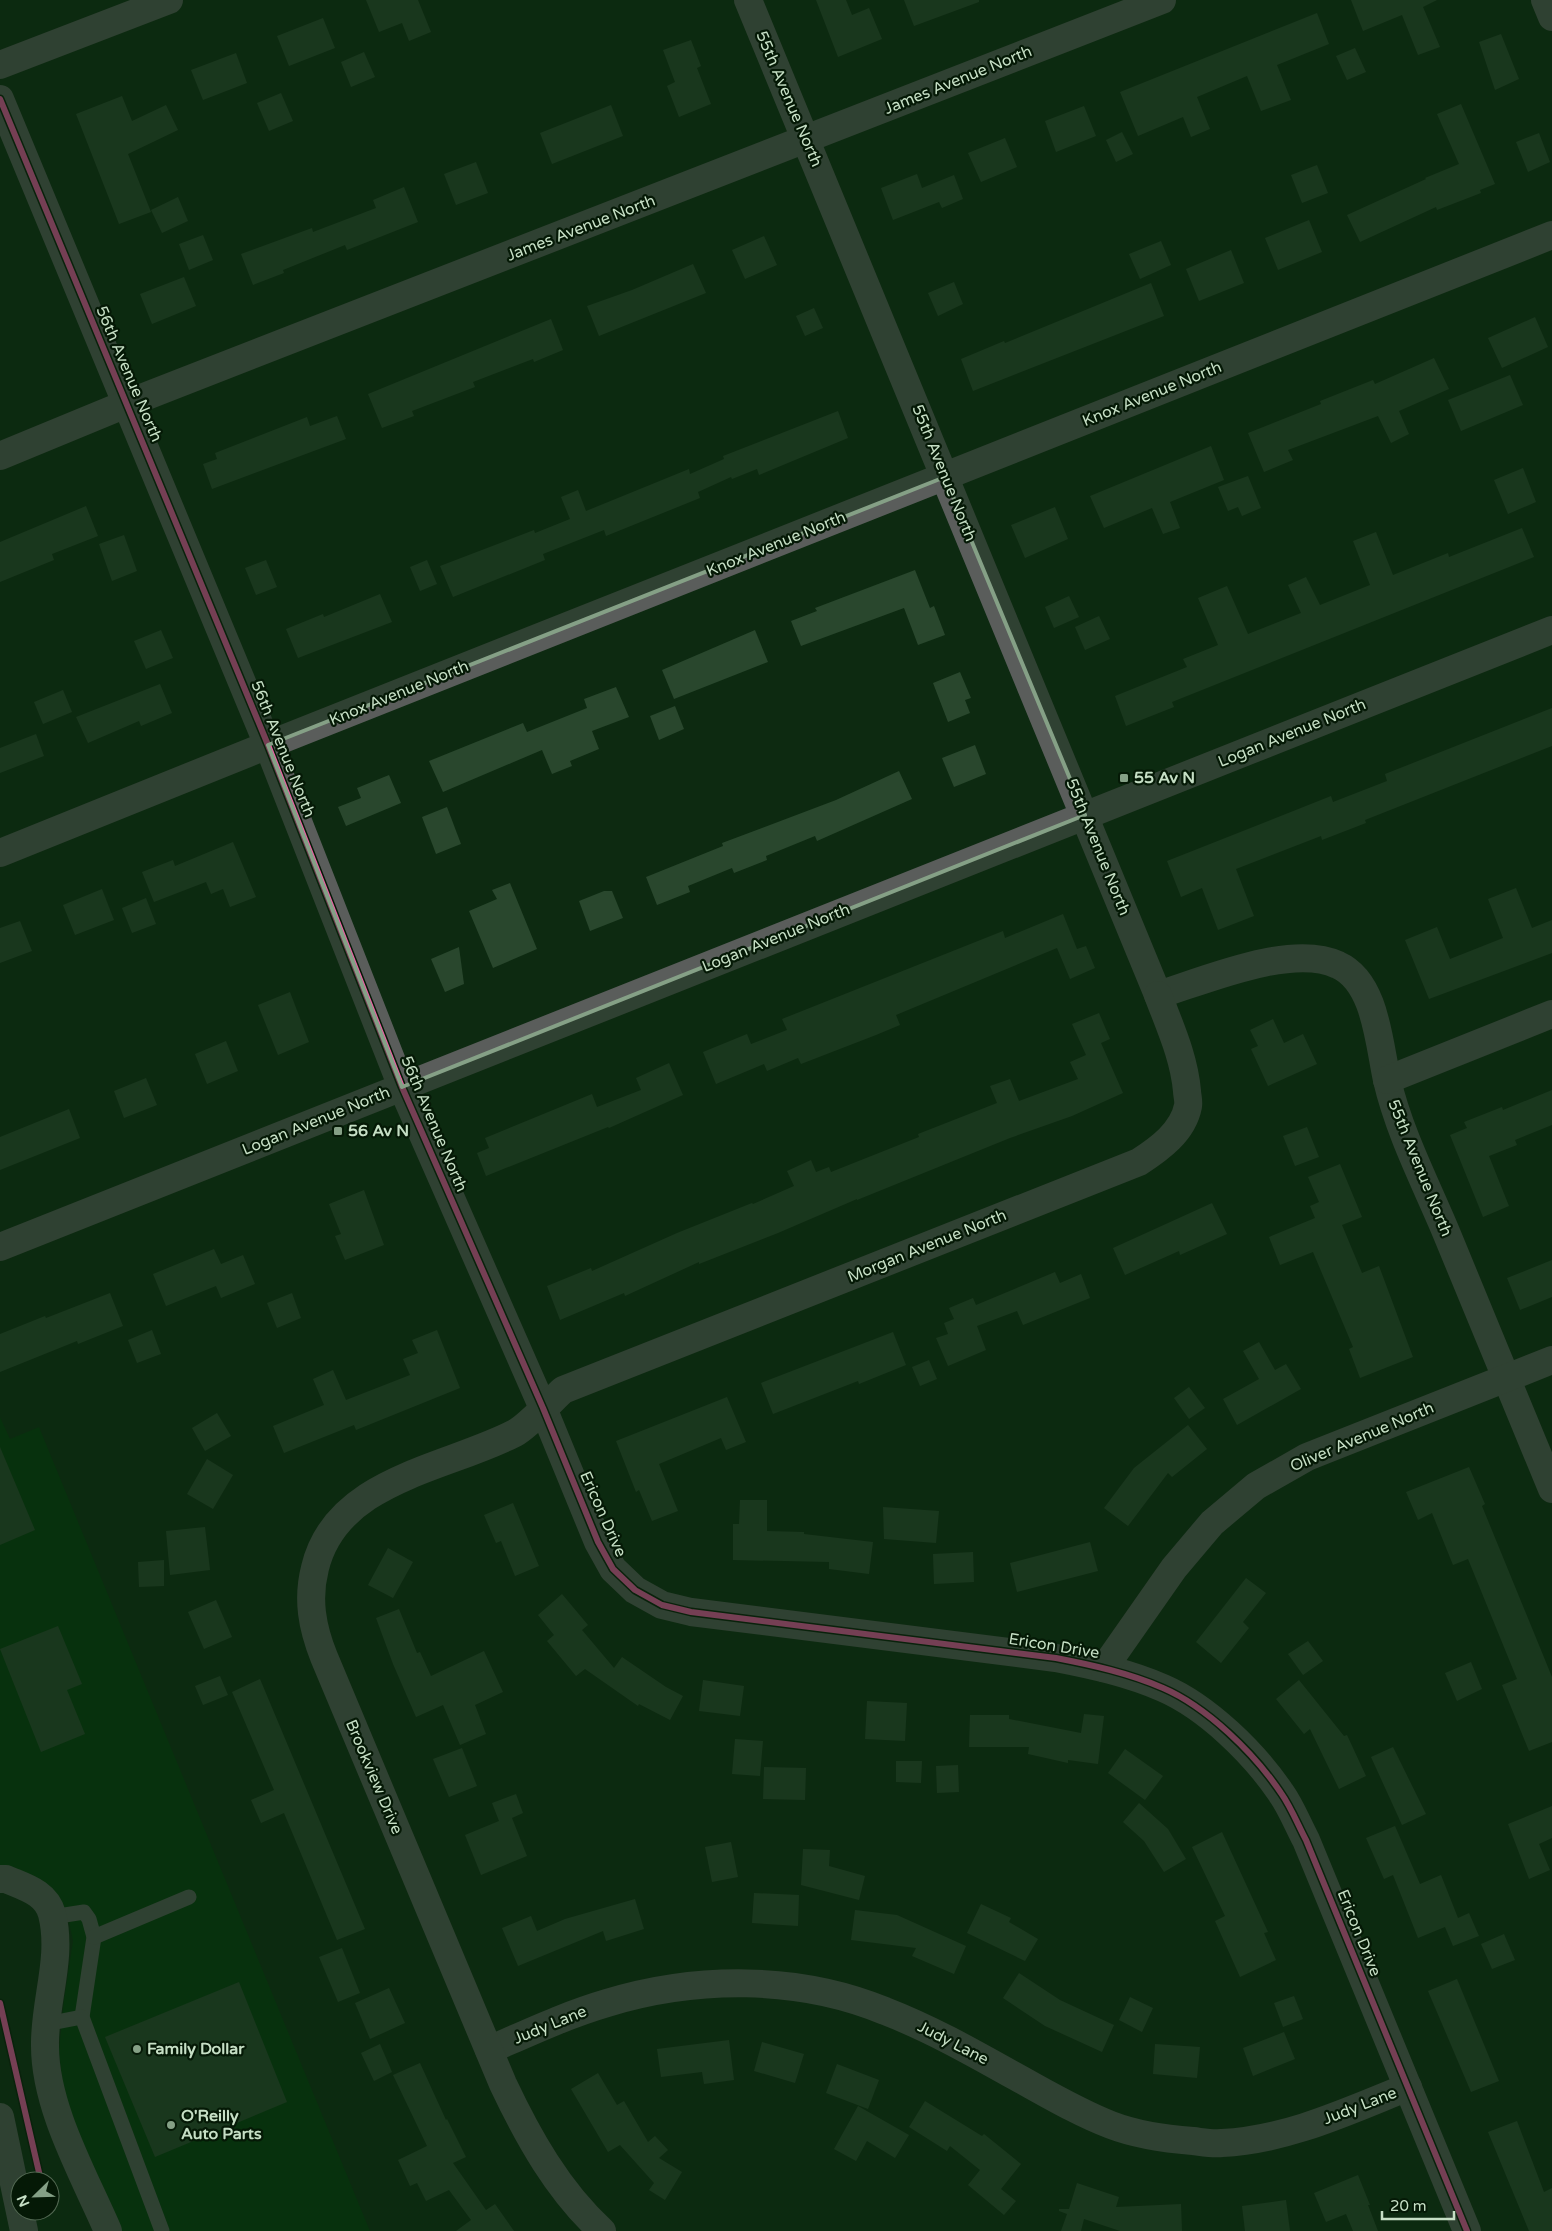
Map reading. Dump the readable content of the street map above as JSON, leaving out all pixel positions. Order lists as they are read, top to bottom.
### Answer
{
  "streets": {
    "street": [
      "James Avenue North",
      "55th Avenue North",
      "56th Avenue North",
      "Knox Avenue North",
      "Logan Avenue North",
      "Morgan Avenue North",
      "Oliver Avenue North",
      "Ericon Drive",
      "Brookview Drive",
      "Judy Lane"
    ]
  },
  "crossings": [
    ["James Avenue North", "55th Avenue North"],
    ["James Avenue North", "56th Avenue North"],
    ["55th Avenue North", "Knox Avenue North"],
    ["55th Avenue North", "Logan Avenue North"],
    ["55th Avenue North", "Morgan Avenue North"],
    ["55th Avenue North", "Oliver Avenue North"],
    ["56th Avenue North", "Knox Avenue North"],
    ["56th Avenue North", "Logan Avenue North"],
    ["56th Avenue North", "Morgan Avenue North"],
    ["56th Avenue North", "Ericon Drive"],
    ["56th Avenue North", "Brookview Drive"],
    ["Morgan Avenue North", "Ericon Drive"],
    ["Morgan Avenue North", "Brookview Drive"],
    ["Oliver Avenue North", "Ericon Drive"],
    ["Ericon Drive", "Brookview Drive"],
    ["Ericon Drive", "Judy Lane"],
    ["Brookview Drive", "Judy Lane"]
  ],
  "places": {
    "transit": ["55 Av N", "56 Av N"],
    "other": ["Family Dollar", "O'Reilly Auto Parts"]
  },
  "scale_bar": "20 m",
  "north": "bottom left"
}
